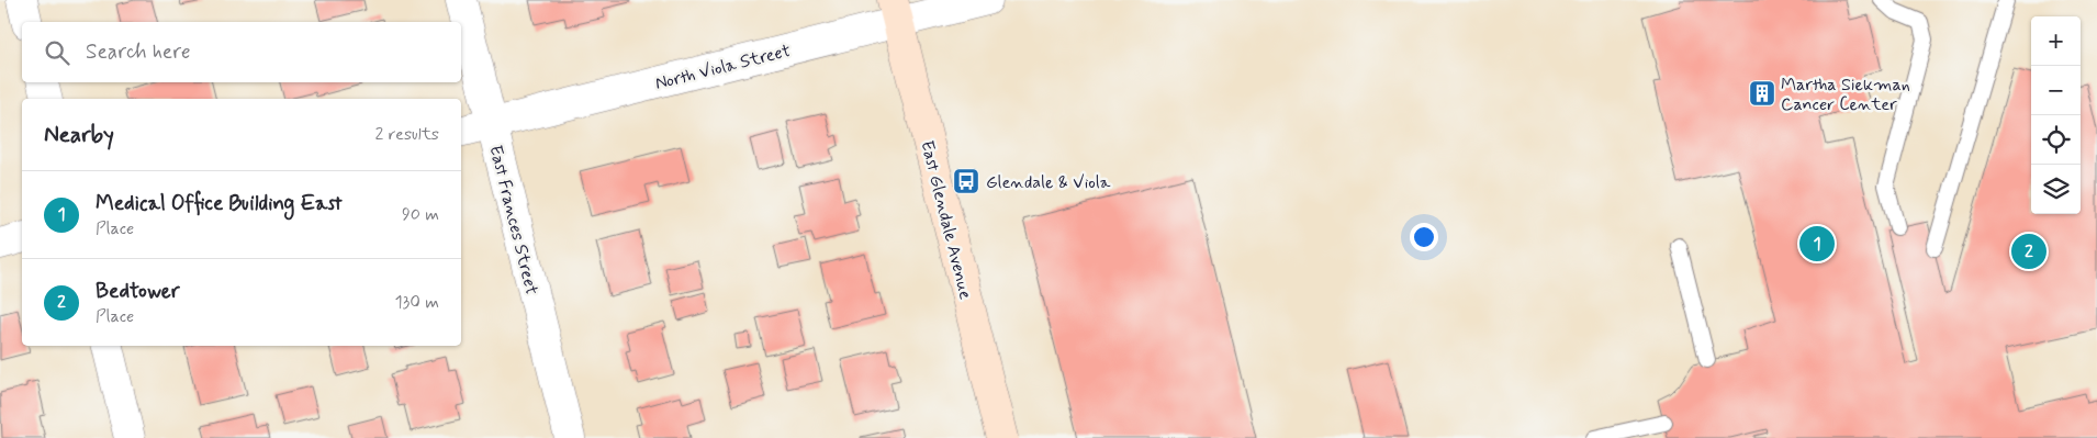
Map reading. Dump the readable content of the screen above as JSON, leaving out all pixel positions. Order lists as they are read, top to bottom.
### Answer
{
  "streets": {
    "street": ["North Viola Street", "East Frances Street", "East Glendale Avenue"]
  },
  "crossings": [
    ["North Viola Street", "East Frances Street"],
    ["North Viola Street", "East Glendale Avenue"]
  ],
  "places": {
    "building": ["Martha Siekman Cancer Center"],
    "bus stop": ["Glendale & Viola"]
  },
  "page": {
    "map_buttons": ["+", "−"],
    "search": "Search here",
    "heading": ["Nearby", "2 results"],
    "list": [
      {
        "mark": "1",
        "name": "Medical Office Building East",
        "note": "Place",
        "value": "90 m"
      },
      {
        "mark": "2",
        "name": "Bedtower",
        "note": "Place",
        "value": "130 m"
      }
    ],
    "pins": ["1", "2"]
  }
}
